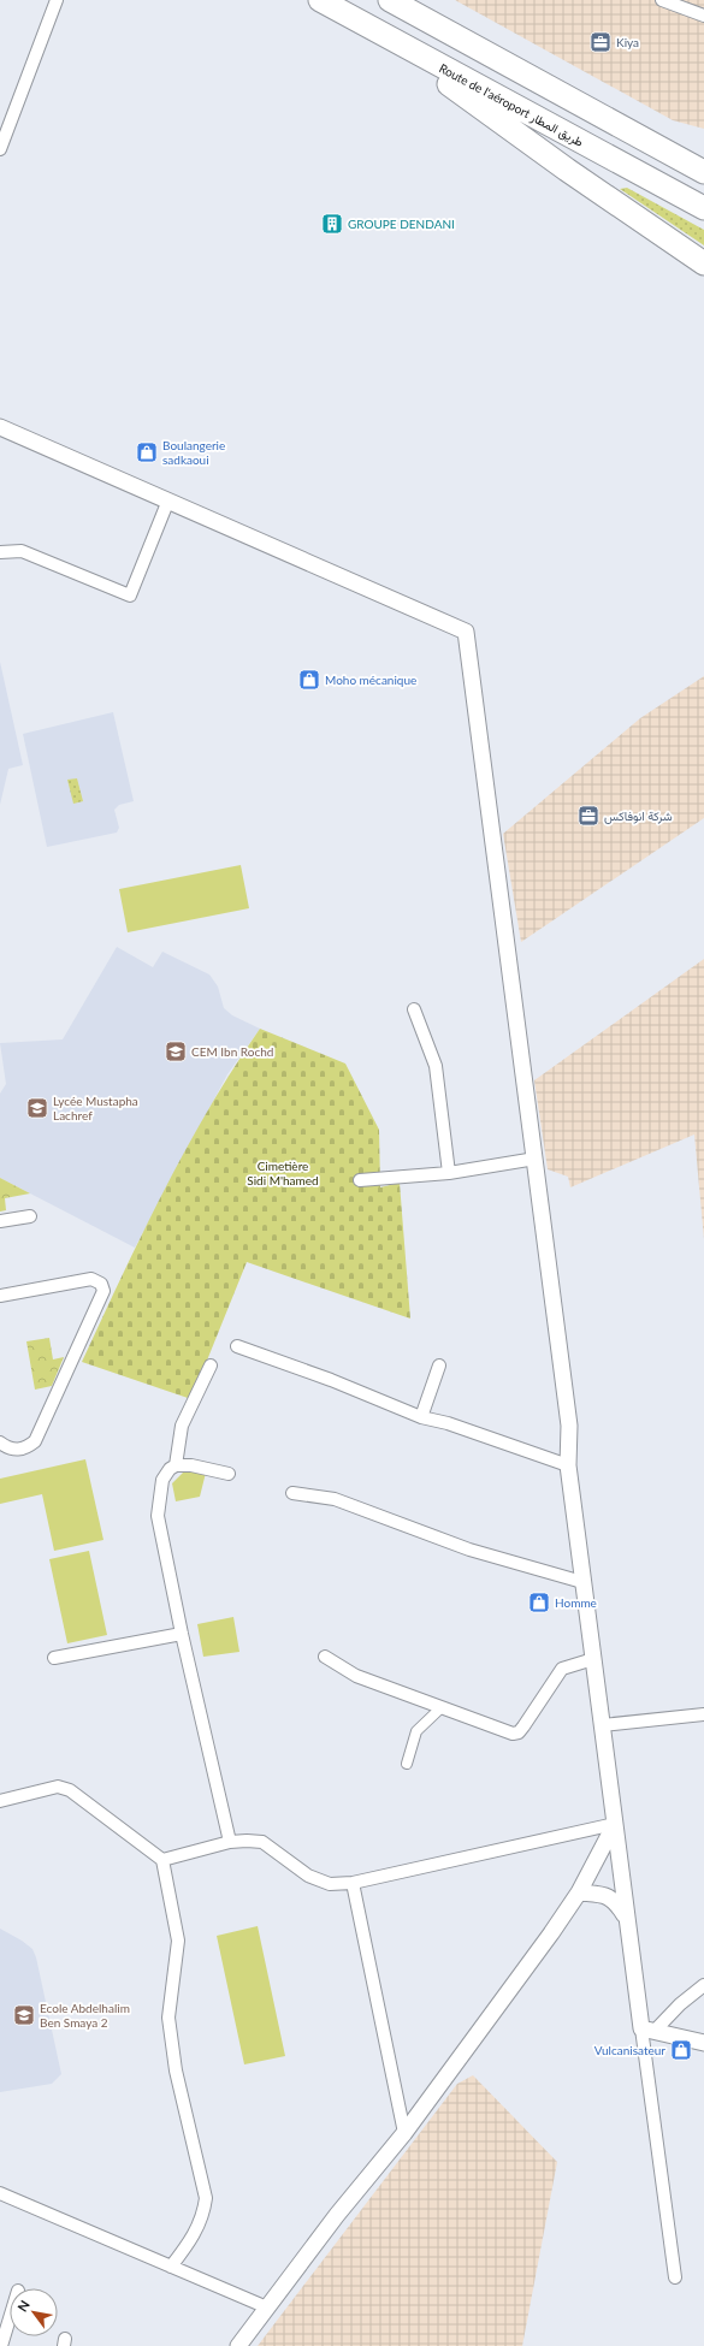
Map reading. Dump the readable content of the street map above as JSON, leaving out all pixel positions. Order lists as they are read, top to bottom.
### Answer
{
  "streets": {
    "highway": ["Route de l'aéroport طريق المطار"]
  },
  "parks": ["Cimetière Sidi M'hamed"],
  "places": {
    "office": ["Kiya", "شركة انوفاكس"],
    "building": ["GROUPE DENDANI"],
    "shop": [
      "Boulangerie sadkaoui",
      "Moho mécanique",
      "Homme",
      "Vulcanisateur"
    ],
    "school or university": ["CEM Ibn Rochd", "Lycée Mustapha Lachref", "Ecole Abdelhalim Ben Smaya 2"]
  },
  "north": "top left"
}
